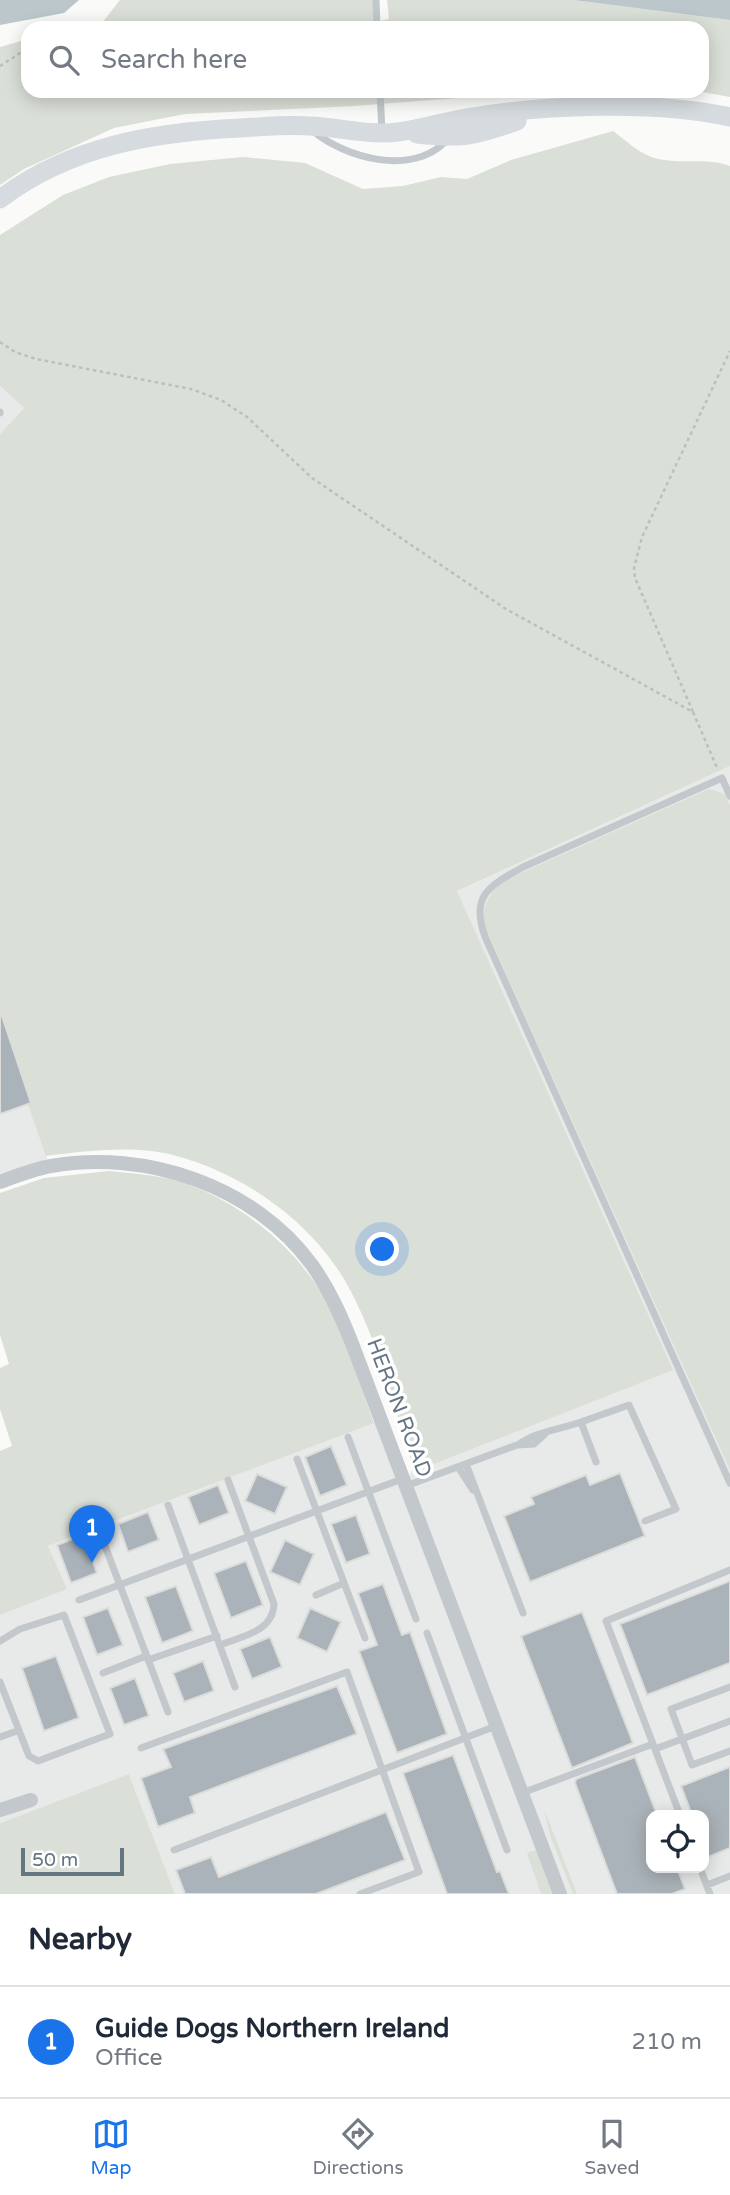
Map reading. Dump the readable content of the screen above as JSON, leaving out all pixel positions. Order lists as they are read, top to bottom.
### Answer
{
  "streets": {
    "street": ["HERON ROAD"]
  },
  "scale_bar": "50 m",
  "page": {
    "search": "Search here",
    "pins": "1",
    "scale": "50 m",
    "heading": "Nearby",
    "list": [
      {
        "mark": "1",
        "name": "Guide Dogs Northern Ireland",
        "note": "Office",
        "value": "210 m"
      }
    ],
    "nav": ["Map", "Directions", "Saved"]
  }
}
